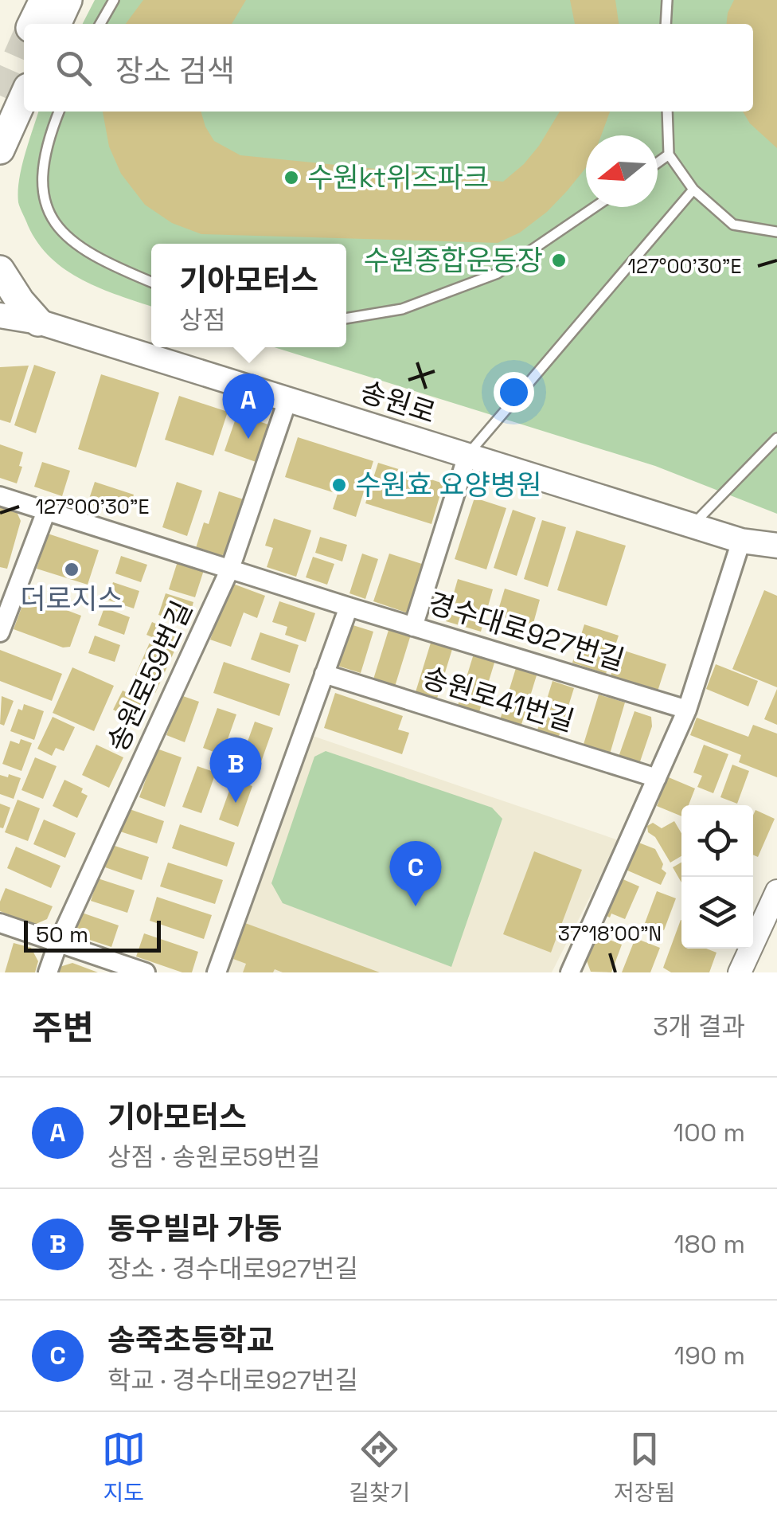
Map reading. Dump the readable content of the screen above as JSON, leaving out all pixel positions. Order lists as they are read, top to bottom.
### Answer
{
  "streets": {
    "main road": ["송원로"],
    "street": ["경수대로927번길", "송원로59번길", "송원로41번길"]
  },
  "crossings": [
    ["송원로", "송원로59번길"],
    ["경수대로927번길", "송원로59번길"]
  ],
  "places": [
    "수원kt위즈파크",
    "수원종합운동장",
    "수원효 요양병원",
    "더로지스"
  ],
  "scale_bar": "50 m",
  "north": "left",
  "page": {
    "search": "장소 검색",
    "popup": ["기아모터스", "상점"],
    "pins": ["A", "B", "C"],
    "scale": "50 m",
    "heading": ["주변", "3개 결과"],
    "list": [
      {
        "mark": "A",
        "name": "기아모터스",
        "note": "상점 · 송원로59번길",
        "value": "100 m"
      },
      {
        "mark": "B",
        "name": "동우빌라 가동",
        "note": "장소 · 경수대로927번길",
        "value": "180 m"
      },
      {
        "mark": "C",
        "name": "송죽초등학교",
        "note": "학교 · 경수대로927번길",
        "value": "190 m"
      }
    ],
    "nav": ["지도", "길찾기", "저장됨"]
  },
  "coordinates": ["127°00'30\"E", "37°18'00\"N"]
}
